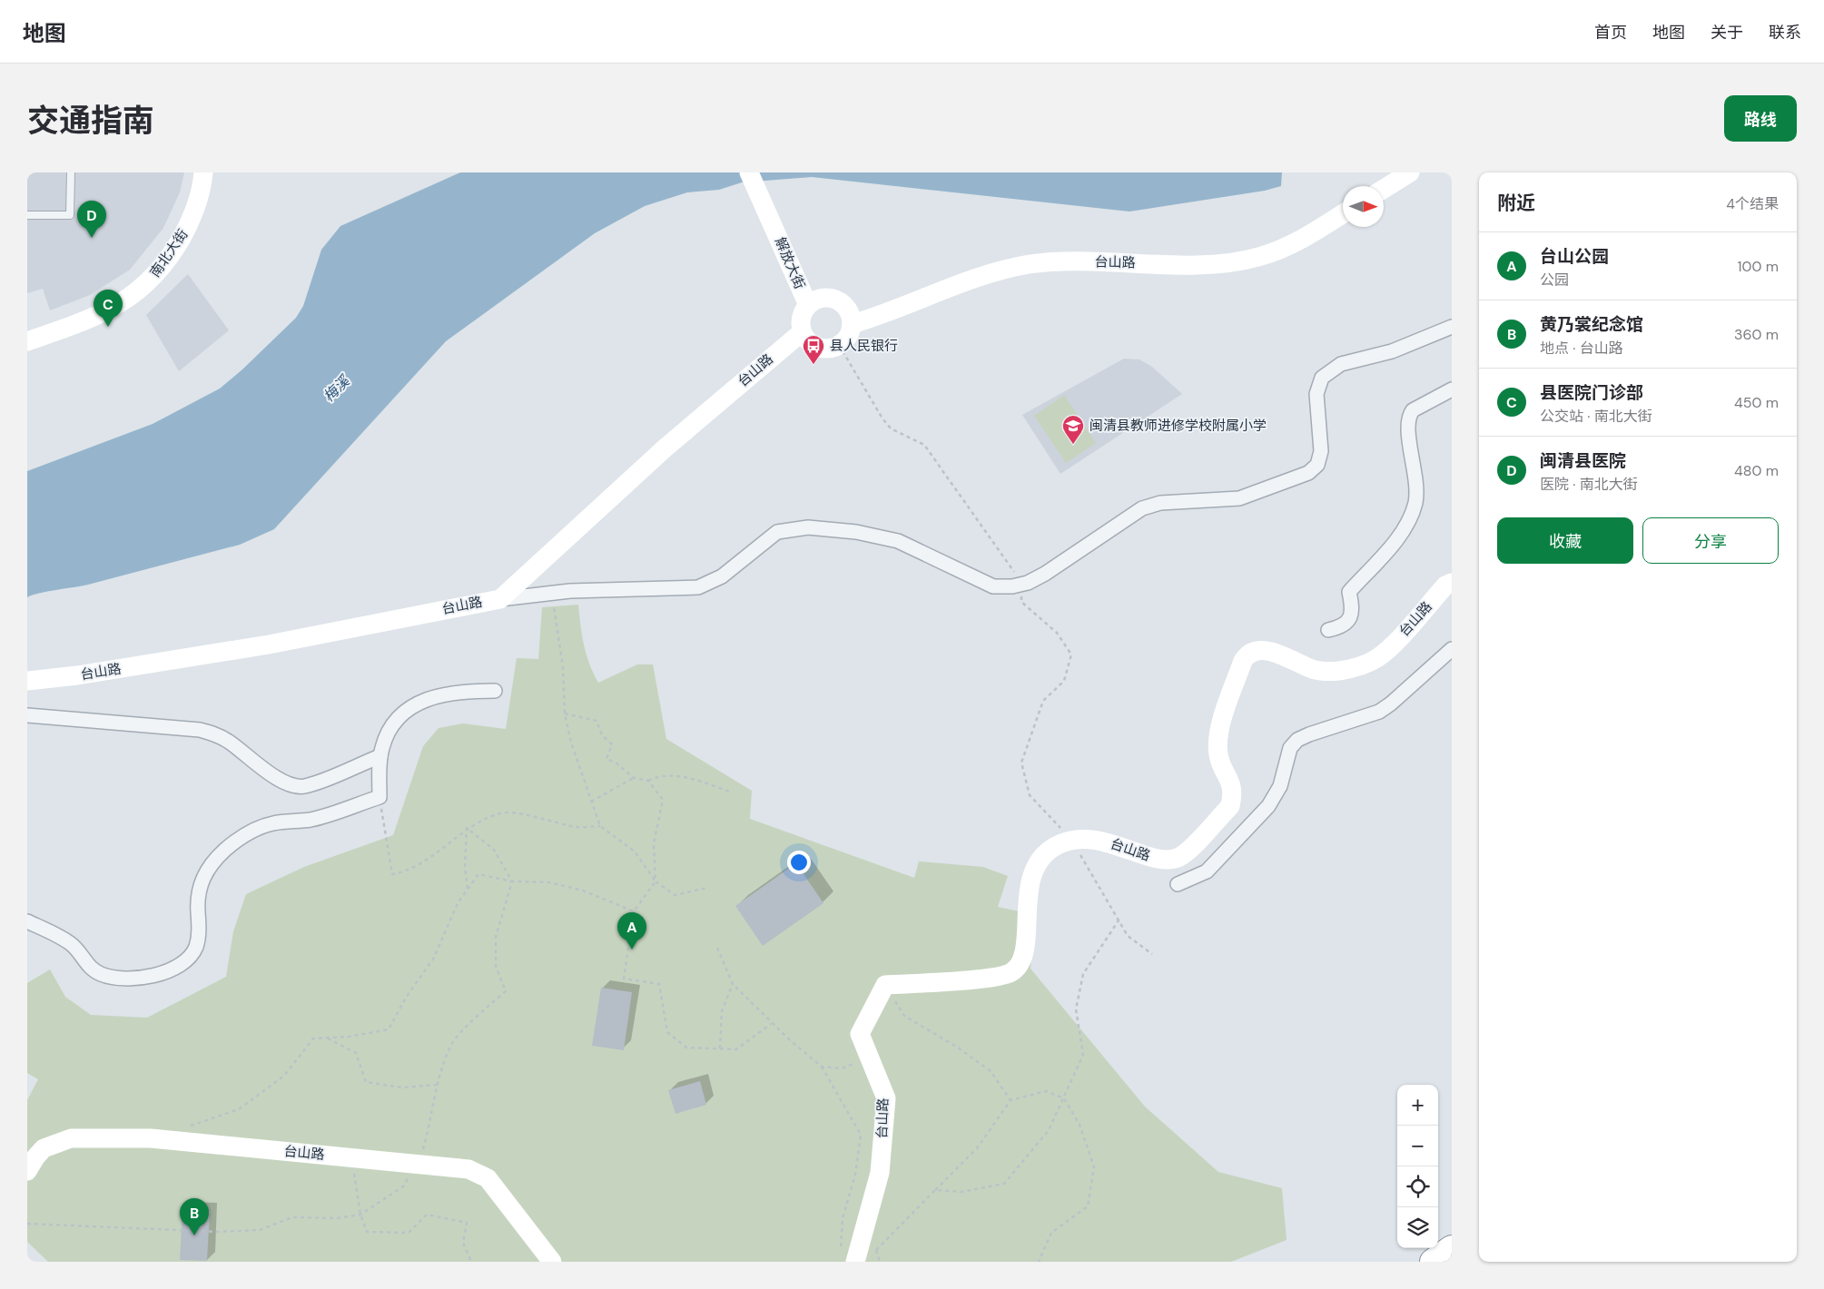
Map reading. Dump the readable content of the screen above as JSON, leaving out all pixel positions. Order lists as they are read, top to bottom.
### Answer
{
  "streets": {
    "street": ["南北大街", "台山路", "解放大街"]
  },
  "crossings": [
    ["台山路", "解放大街"]
  ],
  "water": ["梅溪"],
  "places": {
    "bus stop": ["县人民银行"],
    "school or university": ["闽清县教师进修学校附属小学"]
  },
  "north": "right",
  "page": {
    "header": "地图",
    "nav": [
      "首页",
      "地图",
      "关于",
      "联系"
    ],
    "title": "交通指南",
    "buttons": [
      "路线",
      ["收藏", "分享"]
    ],
    "heading": ["附近", "4个结果"],
    "pins": [
      "D",
      "C",
      "A",
      "B"
    ],
    "list": [
      {
        "mark": "A",
        "name": "台山公园",
        "note": "公园",
        "value": "100 m"
      },
      {
        "mark": "B",
        "name": "黄乃裳纪念馆",
        "note": "地点 · 台山路",
        "value": "360 m"
      },
      {
        "mark": "C",
        "name": "县医院门诊部",
        "note": "公交站 · 南北大街",
        "value": "450 m"
      },
      {
        "mark": "D",
        "name": "闽清县医院",
        "note": "医院 · 南北大街",
        "value": "480 m"
      }
    ],
    "map_buttons": ["+", "−"]
  }
}
